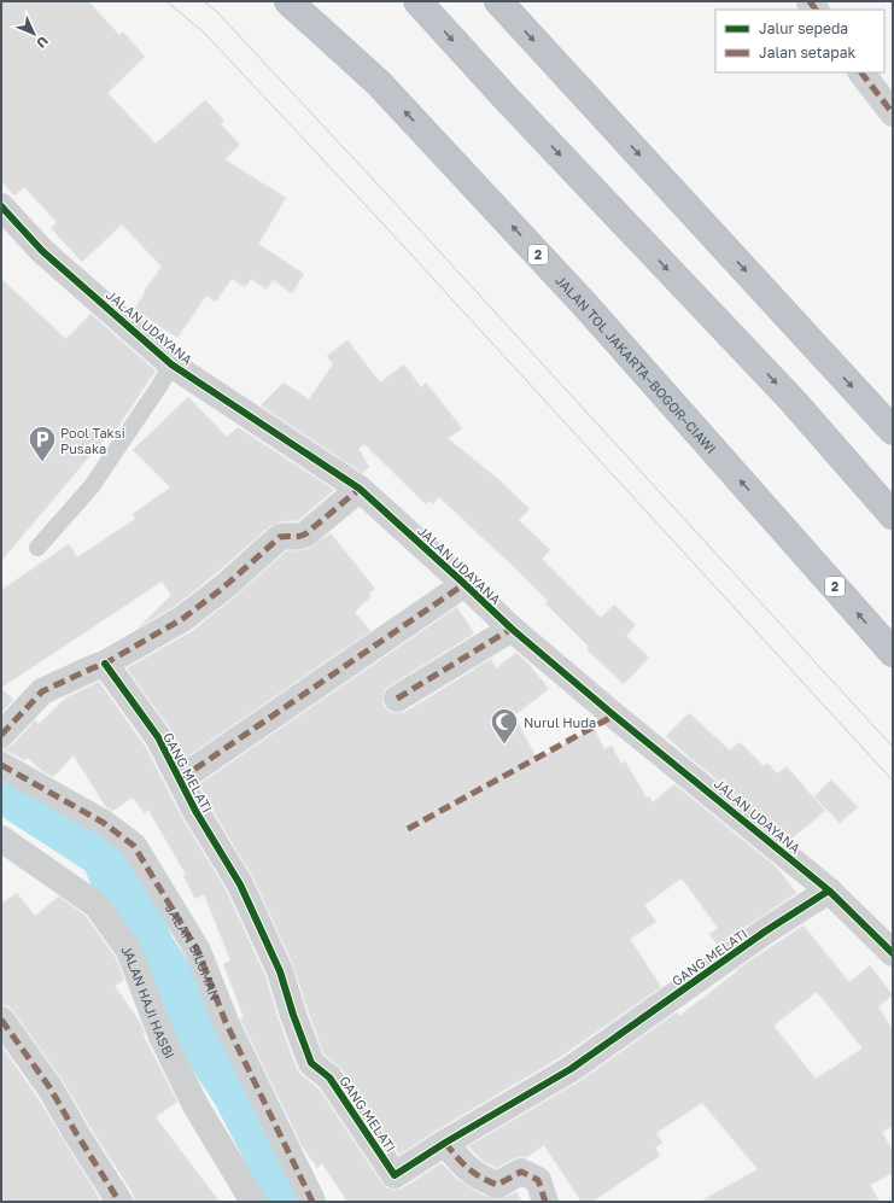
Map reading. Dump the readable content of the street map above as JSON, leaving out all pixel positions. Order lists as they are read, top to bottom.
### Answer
{
  "streets": {
    "highway": ["2", "JALAN TOL JAKARTA–BOGOR–CIAWI"],
    "street": [
      "JALAN UDAYANA",
      "GANG MELATI",
      "JALAN SILUMAN",
      "JALAN HAJI HASBI"
    ]
  },
  "crossings": [
    ["JALAN UDAYANA", "GANG MELATI"]
  ],
  "places": {
    "parking": ["Pool Taksi Pusaka"],
    "mosque": ["Nurul Huda"]
  },
  "legend": ["Jalur sepeda", "Jalan setapak"],
  "north": "bottom right"
}
